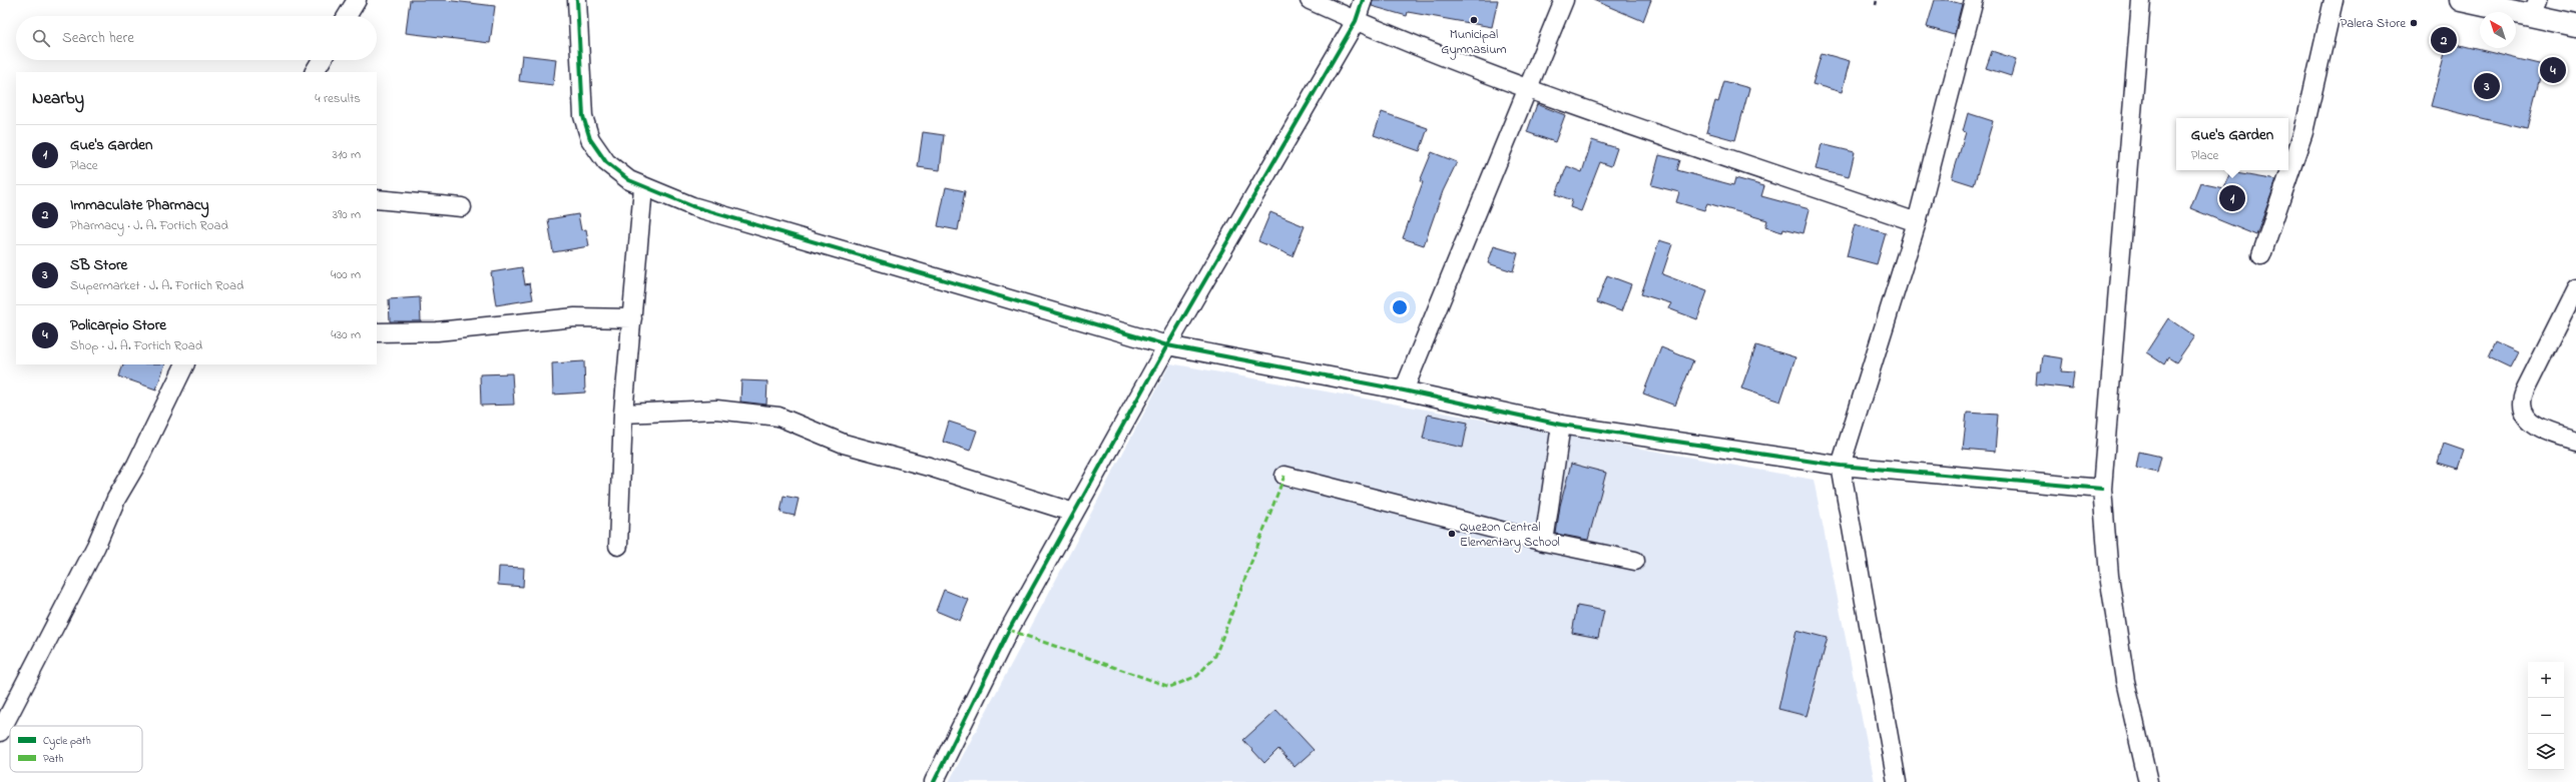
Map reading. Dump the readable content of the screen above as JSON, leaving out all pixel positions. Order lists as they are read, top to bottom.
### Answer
{
  "places": ["Municipal Gymnasium", "Palera Store", "Quezon Central Elementary School"],
  "legend": ["Cycle path", "Path"],
  "north": "top left",
  "page": {
    "search": "Search here",
    "pins": [
      "2",
      "4",
      "3",
      "1"
    ],
    "heading": ["Nearby", "4 results"],
    "popup": ["Gue's Garden", "Place"],
    "list": [
      {
        "mark": "1",
        "name": "Gue's Garden",
        "note": "Place",
        "value": "310 m"
      },
      {
        "mark": "2",
        "name": "Immaculate Pharmacy",
        "note": "Pharmacy · J. A. Fortich Road",
        "value": "390 m"
      },
      {
        "mark": "3",
        "name": "SB Store",
        "note": "Supermarket · J. A. Fortich Road",
        "value": "400 m"
      },
      {
        "mark": "4",
        "name": "Policarpio Store",
        "note": "Shop · J. A. Fortich Road",
        "value": "430 m"
      }
    ],
    "map_buttons": ["+", "−"]
  }
}
